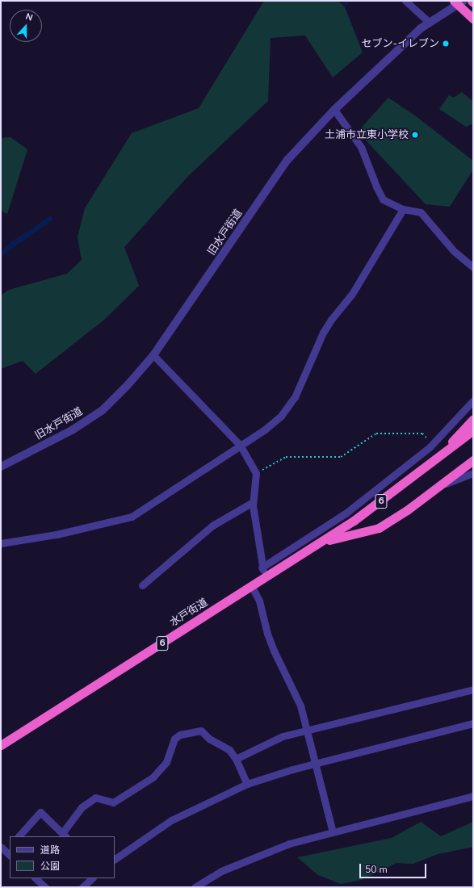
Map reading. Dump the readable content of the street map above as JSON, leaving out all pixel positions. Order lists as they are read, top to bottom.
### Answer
{
  "streets": {
    "highway": ["6", "水戸街道"],
    "street": ["旧水戸街道"]
  },
  "crossings": [
    ["6", "水戸街道"]
  ],
  "places": ["セブン-イレブン", "土浦市立東小学校"],
  "legend": ["道路", "公園"],
  "scale_bar": "50 m",
  "north": "top"
}
